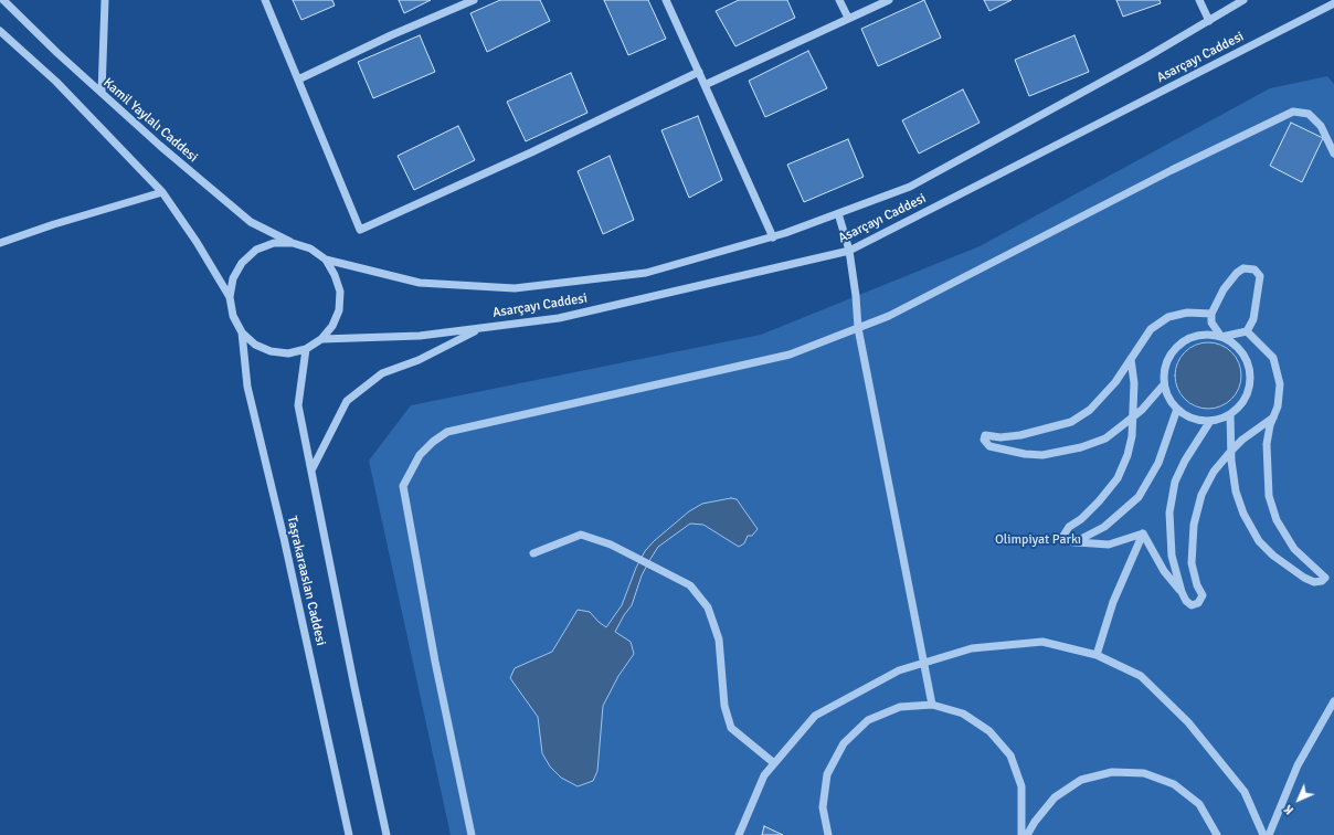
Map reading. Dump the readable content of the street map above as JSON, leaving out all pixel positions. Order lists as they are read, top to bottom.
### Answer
{
  "streets": {
    "street": ["Asarçayı Caddesi", "Kamil Yaylalı Caddesi", "Taşrakaraaslan Caddesi"]
  },
  "crossings": [
    ["Asarçayı Caddesi", "Kamil Yaylalı Caddesi"],
    ["Asarçayı Caddesi", "Taşrakaraaslan Caddesi"],
    ["Kamil Yaylalı Caddesi", "Taşrakaraaslan Caddesi"]
  ],
  "parks": ["Olimpiyat Parkı"],
  "north": "bottom left"
}
